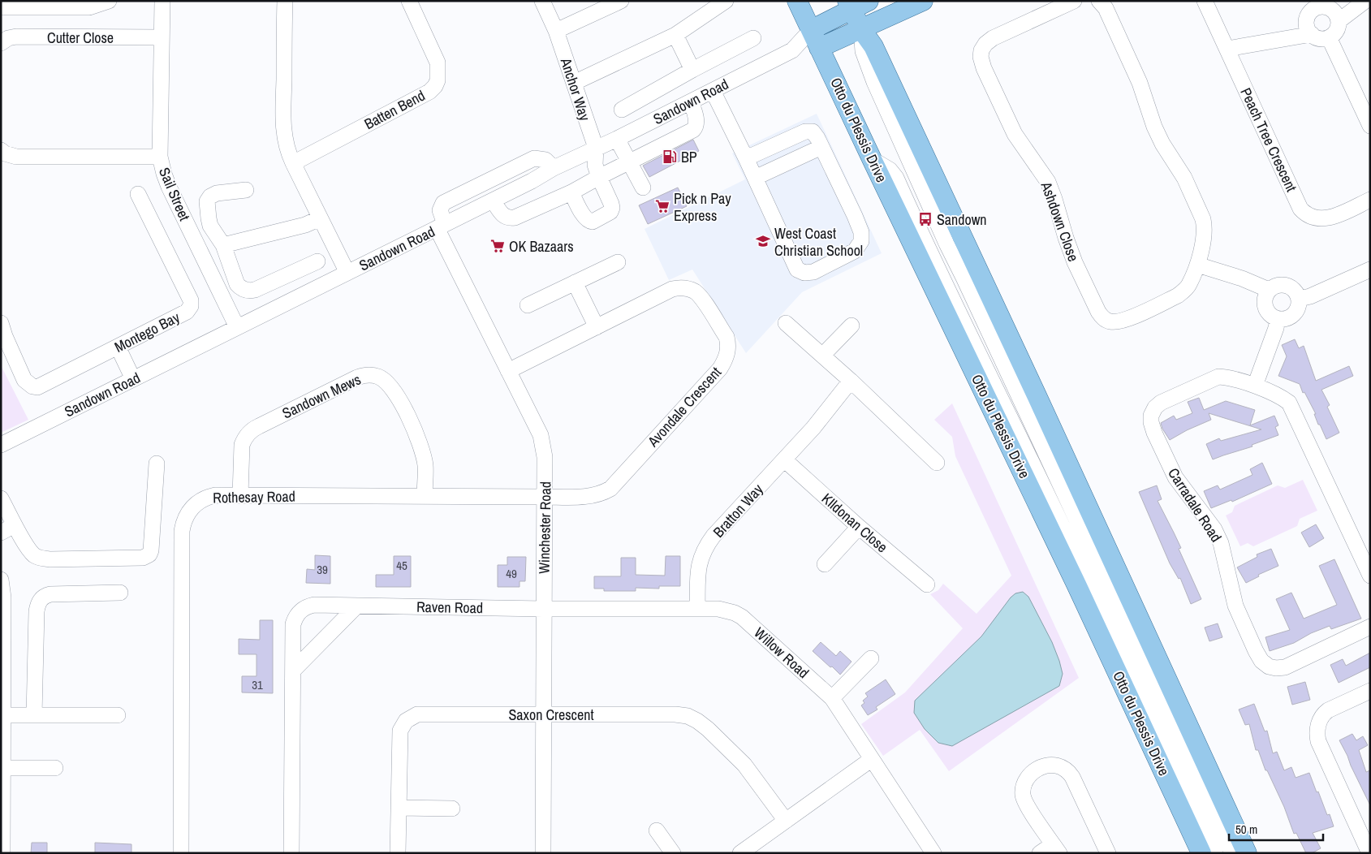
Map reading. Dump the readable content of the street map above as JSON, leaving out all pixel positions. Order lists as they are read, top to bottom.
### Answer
{
  "streets": {
    "main road": ["Sandown Road", "Otto du Plessis Drive"],
    "street": [
      "Cutter Close",
      "Anchor Way",
      "Batten Bend",
      "Peach Tree Crescent",
      "Sail Street",
      "Ashdown Close",
      "Montego Bay",
      "Sandown Mews",
      "Avondale Crescent",
      "Rothesay Road",
      "Carradale Road",
      "Bratton Way",
      "KIldonan Close",
      "Winchester Road",
      "Raven Road",
      "Willow Road",
      "Saxon Crescent"
    ]
  },
  "crossings": [
    ["Cutter Close", "Sail Street"],
    ["Anchor Way", "Sandown Road"],
    ["Sandown Road", "Otto du Plessis Drive"],
    ["Sandown Road", "Sail Street"],
    ["Sandown Road", "Winchester Road"],
    ["Sandown Mews", "Rothesay Road"],
    ["Avondale Crescent", "Rothesay Road"],
    ["Avondale Crescent", "Winchester Road"],
    ["Rothesay Road", "Winchester Road"],
    ["Bratton Way", "KIldonan Close"],
    ["Bratton Way", "Willow Road"],
    ["Winchester Road", "Raven Road"],
    ["Winchester Road", "Willow Road"],
    ["Winchester Road", "Saxon Crescent"],
    ["Raven Road", "Willow Road"]
  ],
  "places": {
    "fuel station": ["BP"],
    "supermarket": ["Pick n Pay Express", "OK Bazaars"],
    "bus stop": ["Sandown"],
    "school or university": ["West Coast Christian School"]
  },
  "house_numbers": [
    "45",
    "39",
    "49",
    "31"
  ],
  "scale_bar": "50 m"
}
